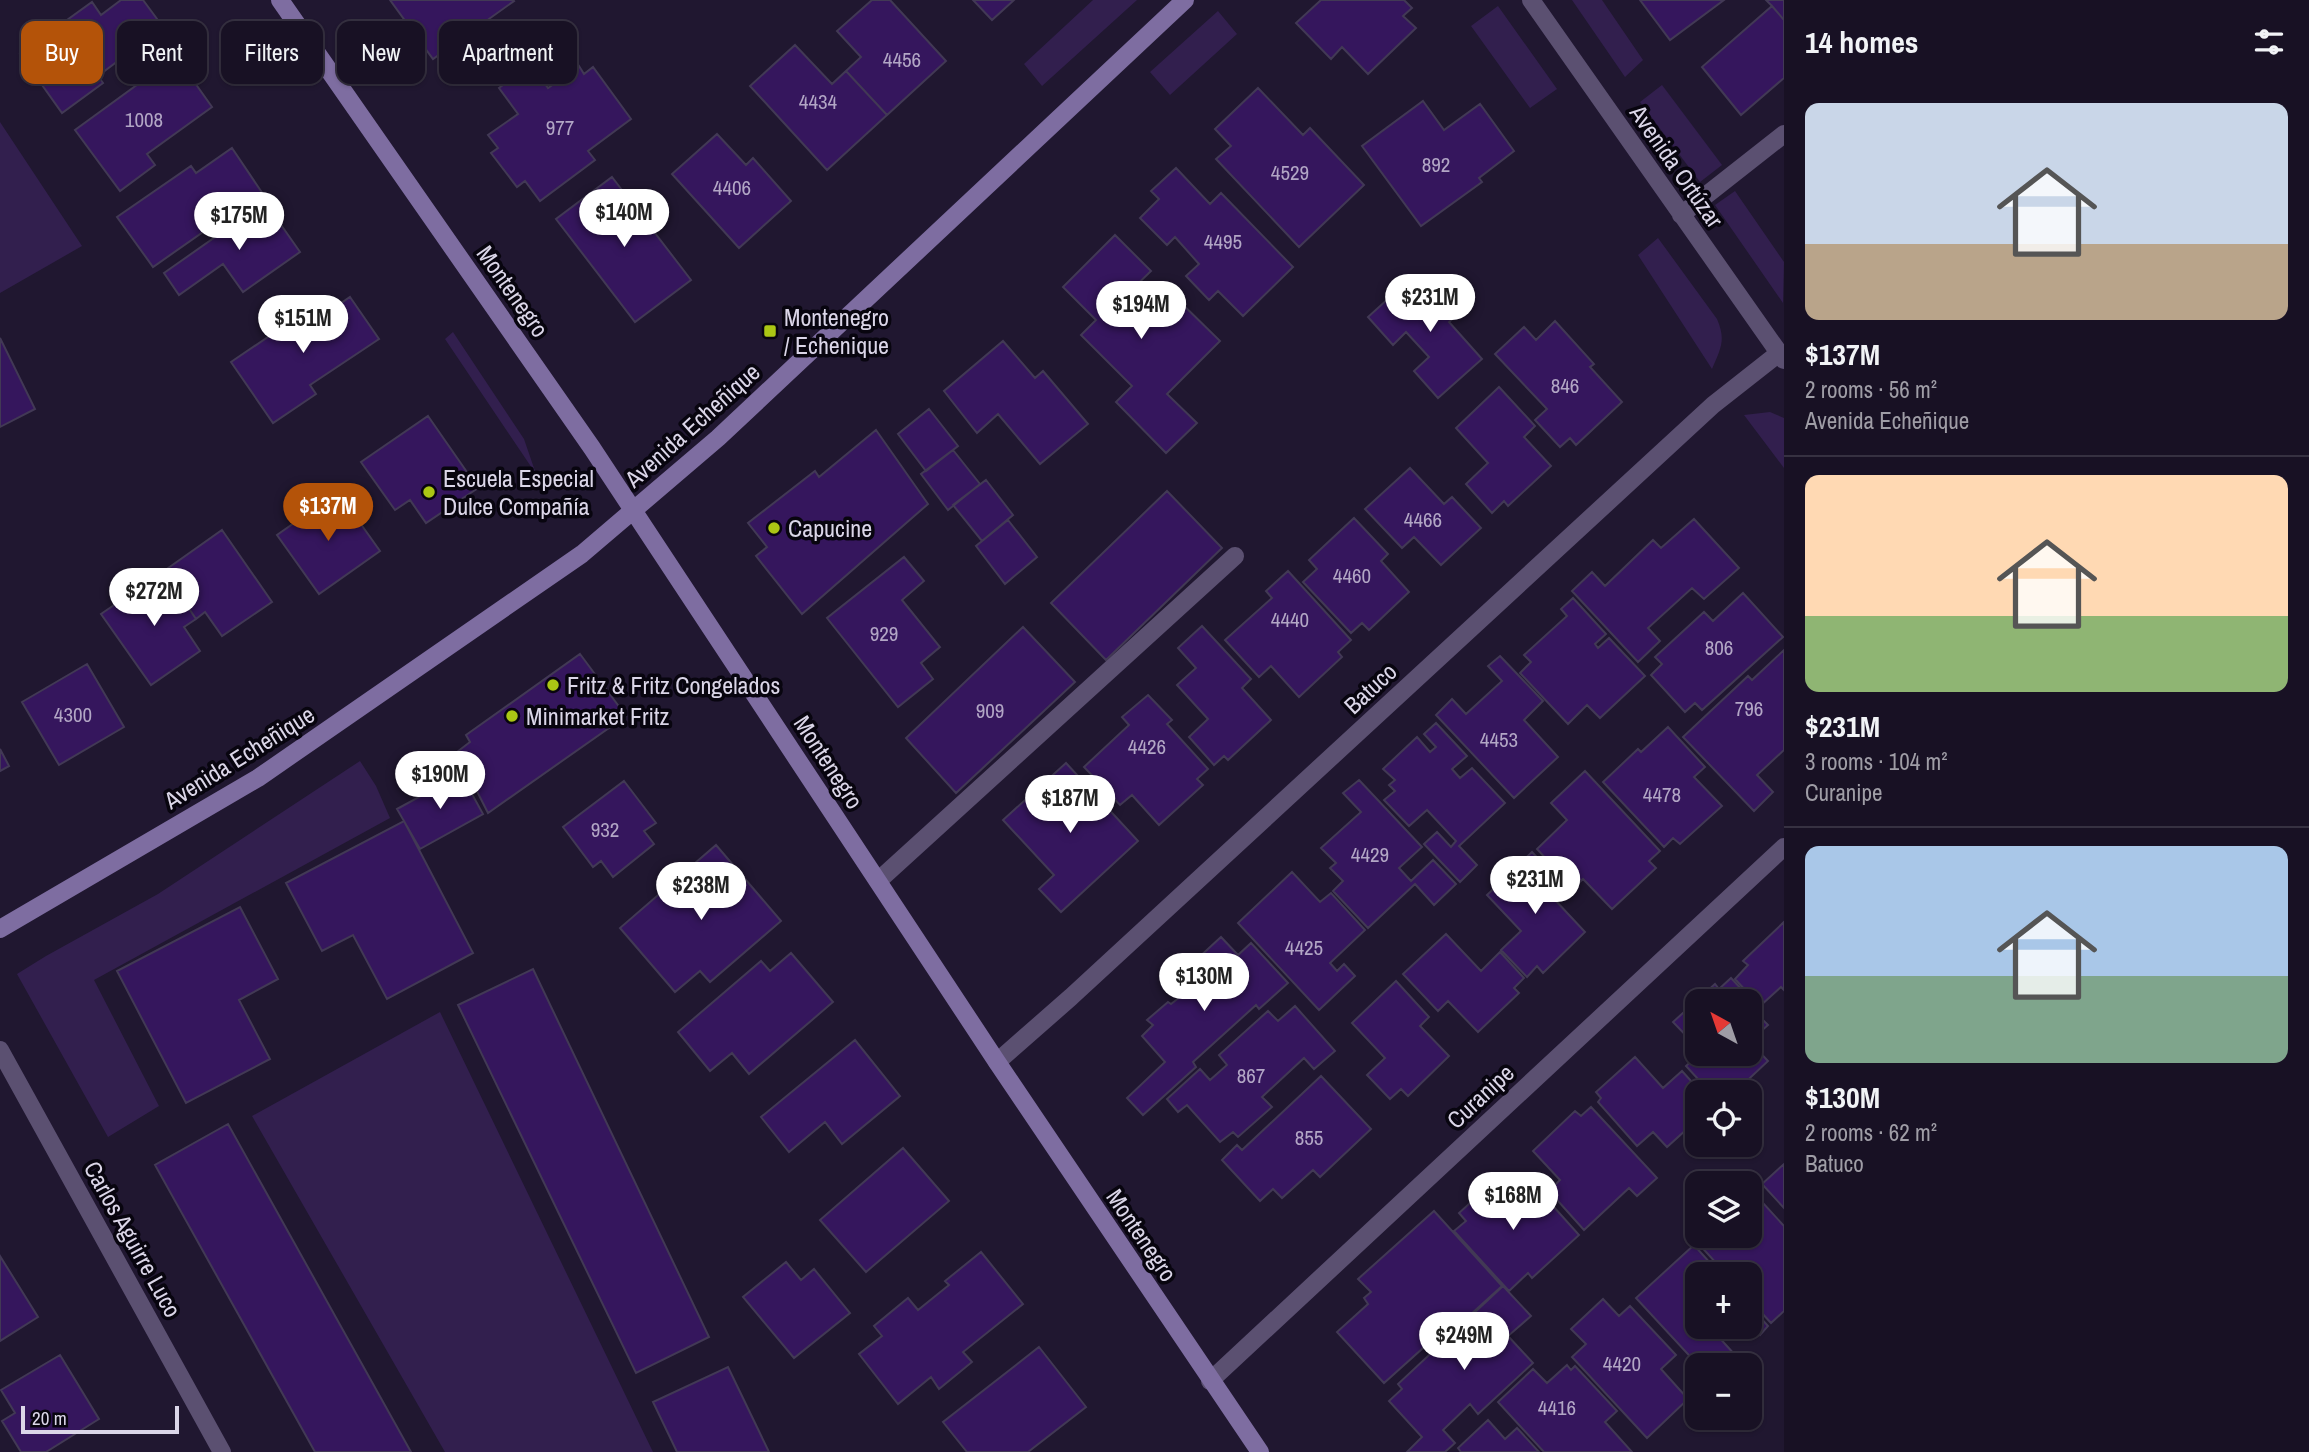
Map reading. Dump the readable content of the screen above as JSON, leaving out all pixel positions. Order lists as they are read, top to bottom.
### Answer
{
  "streets": {
    "street": [
      "Avenida Ortúzar",
      "Montenegro",
      "Avenida Echeñique",
      "Batuco",
      "Curanipe",
      "Carlos Aguirre Luco"
    ]
  },
  "crossings": [
    ["Avenida Ortúzar", "Batuco"],
    ["Montenegro", "Avenida Echeñique"],
    ["Montenegro", "Batuco"],
    ["Montenegro", "Curanipe"]
  ],
  "places": {
    "transit": ["Montenegro / Echenique"],
    "other": [
      "Escuela Especial Dulce Compañía",
      "Capucine",
      "Fritz & Fritz Congelados",
      "Minimarket Fritz"
    ]
  },
  "house_numbers": [
    "4456",
    "4434",
    "1008",
    "977",
    "892",
    "4529",
    "4406",
    "4495",
    "846",
    "4466",
    "4460",
    "4440",
    "929",
    "806",
    "796",
    "909",
    "4300",
    "4453",
    "4426",
    "4478",
    "932",
    "4429",
    "4425",
    "867",
    "855",
    "4420",
    "4416"
  ],
  "scale_bar": "20 m",
  "north": "top left",
  "page": {
    "heading": "14 homes",
    "chip": [
      "Buy",
      "Rent",
      "Filters",
      "New",
      "Apartment"
    ],
    "list": [
      {
        "name": "$137M",
        "note": "2 rooms · 56 m² · Avenida Echeñique"
      },
      {
        "name": "$231M",
        "note": "3 rooms · 104 m² · Curanipe"
      },
      {
        "name": "$130M",
        "note": "2 rooms · 62 m² · Batuco"
      }
    ],
    "price": [
      "$140M",
      "$175M",
      "$231M",
      "$194M",
      "$151M",
      "$137M",
      "$272M",
      "$190M",
      "$187M",
      "$231M",
      "$238M",
      "$130M",
      "$168M",
      "$249M"
    ],
    "map_buttons": ["+", "−"],
    "scale": "20 m"
  }
}
